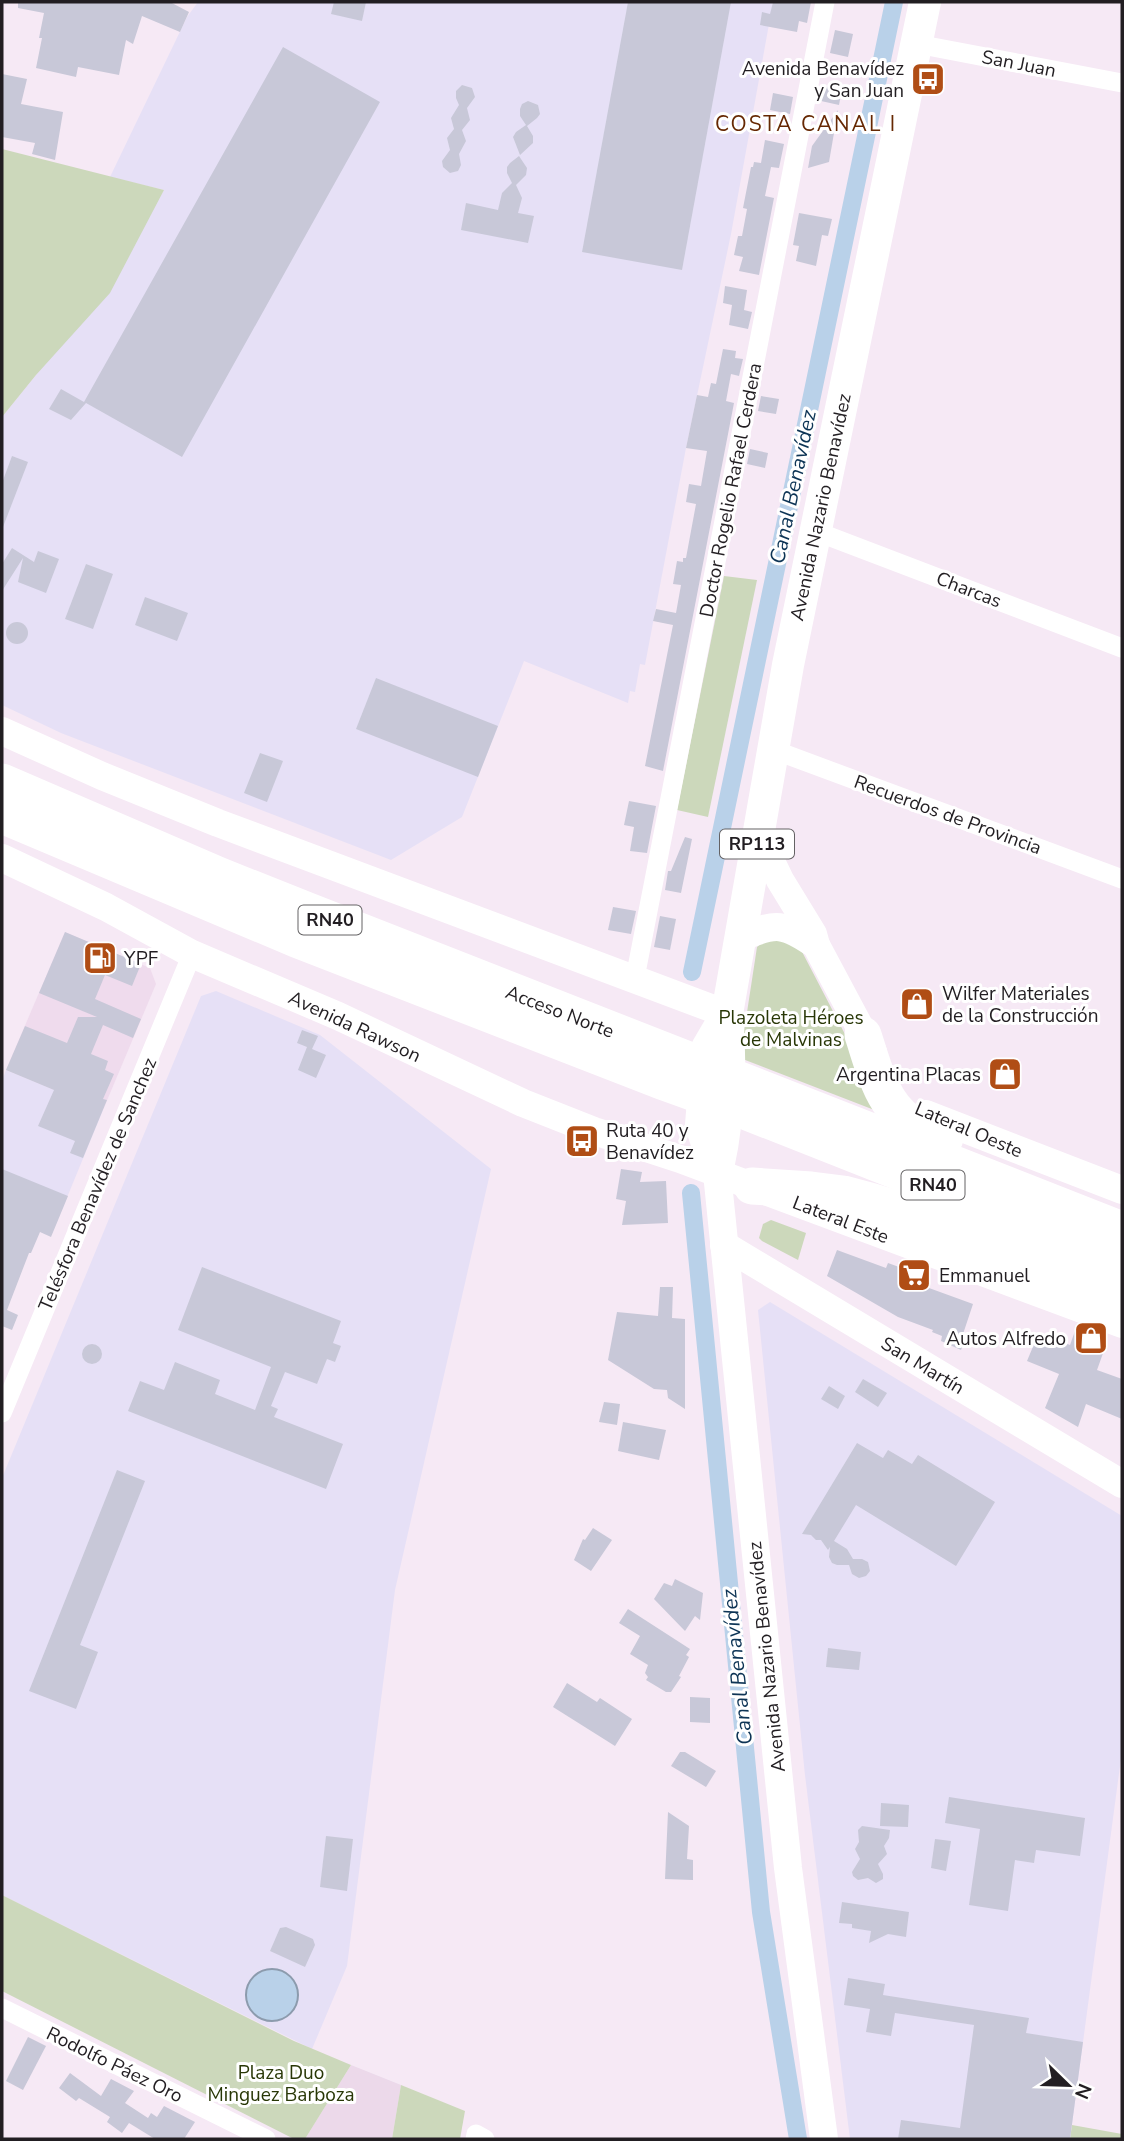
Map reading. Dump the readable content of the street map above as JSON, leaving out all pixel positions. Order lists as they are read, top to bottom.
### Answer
{
  "streets": {
    "highway": ["RN40", "Acceso Norte"],
    "main road": ["Avenida Nazario Benavídez", "RP113"],
    "street": [
      "San Juan",
      "Doctor Rogelio Rafael Cerdera",
      "Charcas",
      "Recuerdos de Provincia",
      "Avenida Rawson",
      "Lateral Oeste",
      "Telésfora Benavídez de Sanchez",
      "Lateral Este",
      "San Martín",
      "Rodolfo Páez Oro"
    ]
  },
  "crossings": [
    ["San Juan", "Avenida Nazario Benavídez"],
    ["Avenida Nazario Benavídez", "Charcas"],
    ["Avenida Nazario Benavídez", "Recuerdos de Provincia"],
    ["Avenida Nazario Benavídez", "Avenida Rawson"],
    ["Avenida Nazario Benavídez", "Lateral Oeste"],
    ["Avenida Nazario Benavídez", "Lateral Este"],
    ["Avenida Nazario Benavídez", "San Martín"],
    ["Avenida Rawson", "Telésfora Benavídez de Sanchez"],
    ["Avenida Rawson", "Lateral Este"]
  ],
  "districts": ["COSTA CANAL I"],
  "water": ["Canal Benavídez"],
  "parks": ["Plazoleta Héroes de Malvinas", "Plaza Duo Minguez Barboza"],
  "places": {
    "bus stop": ["Avenida Benavídez y San Juan", "Ruta 40 y Benavídez"],
    "fuel station": ["YPF"],
    "shop": ["Wilfer Materiales de la Construcción", "Argentina Placas", "Autos Alfredo"],
    "supermarket": ["Emmanuel"]
  },
  "north": "bottom right"
}
